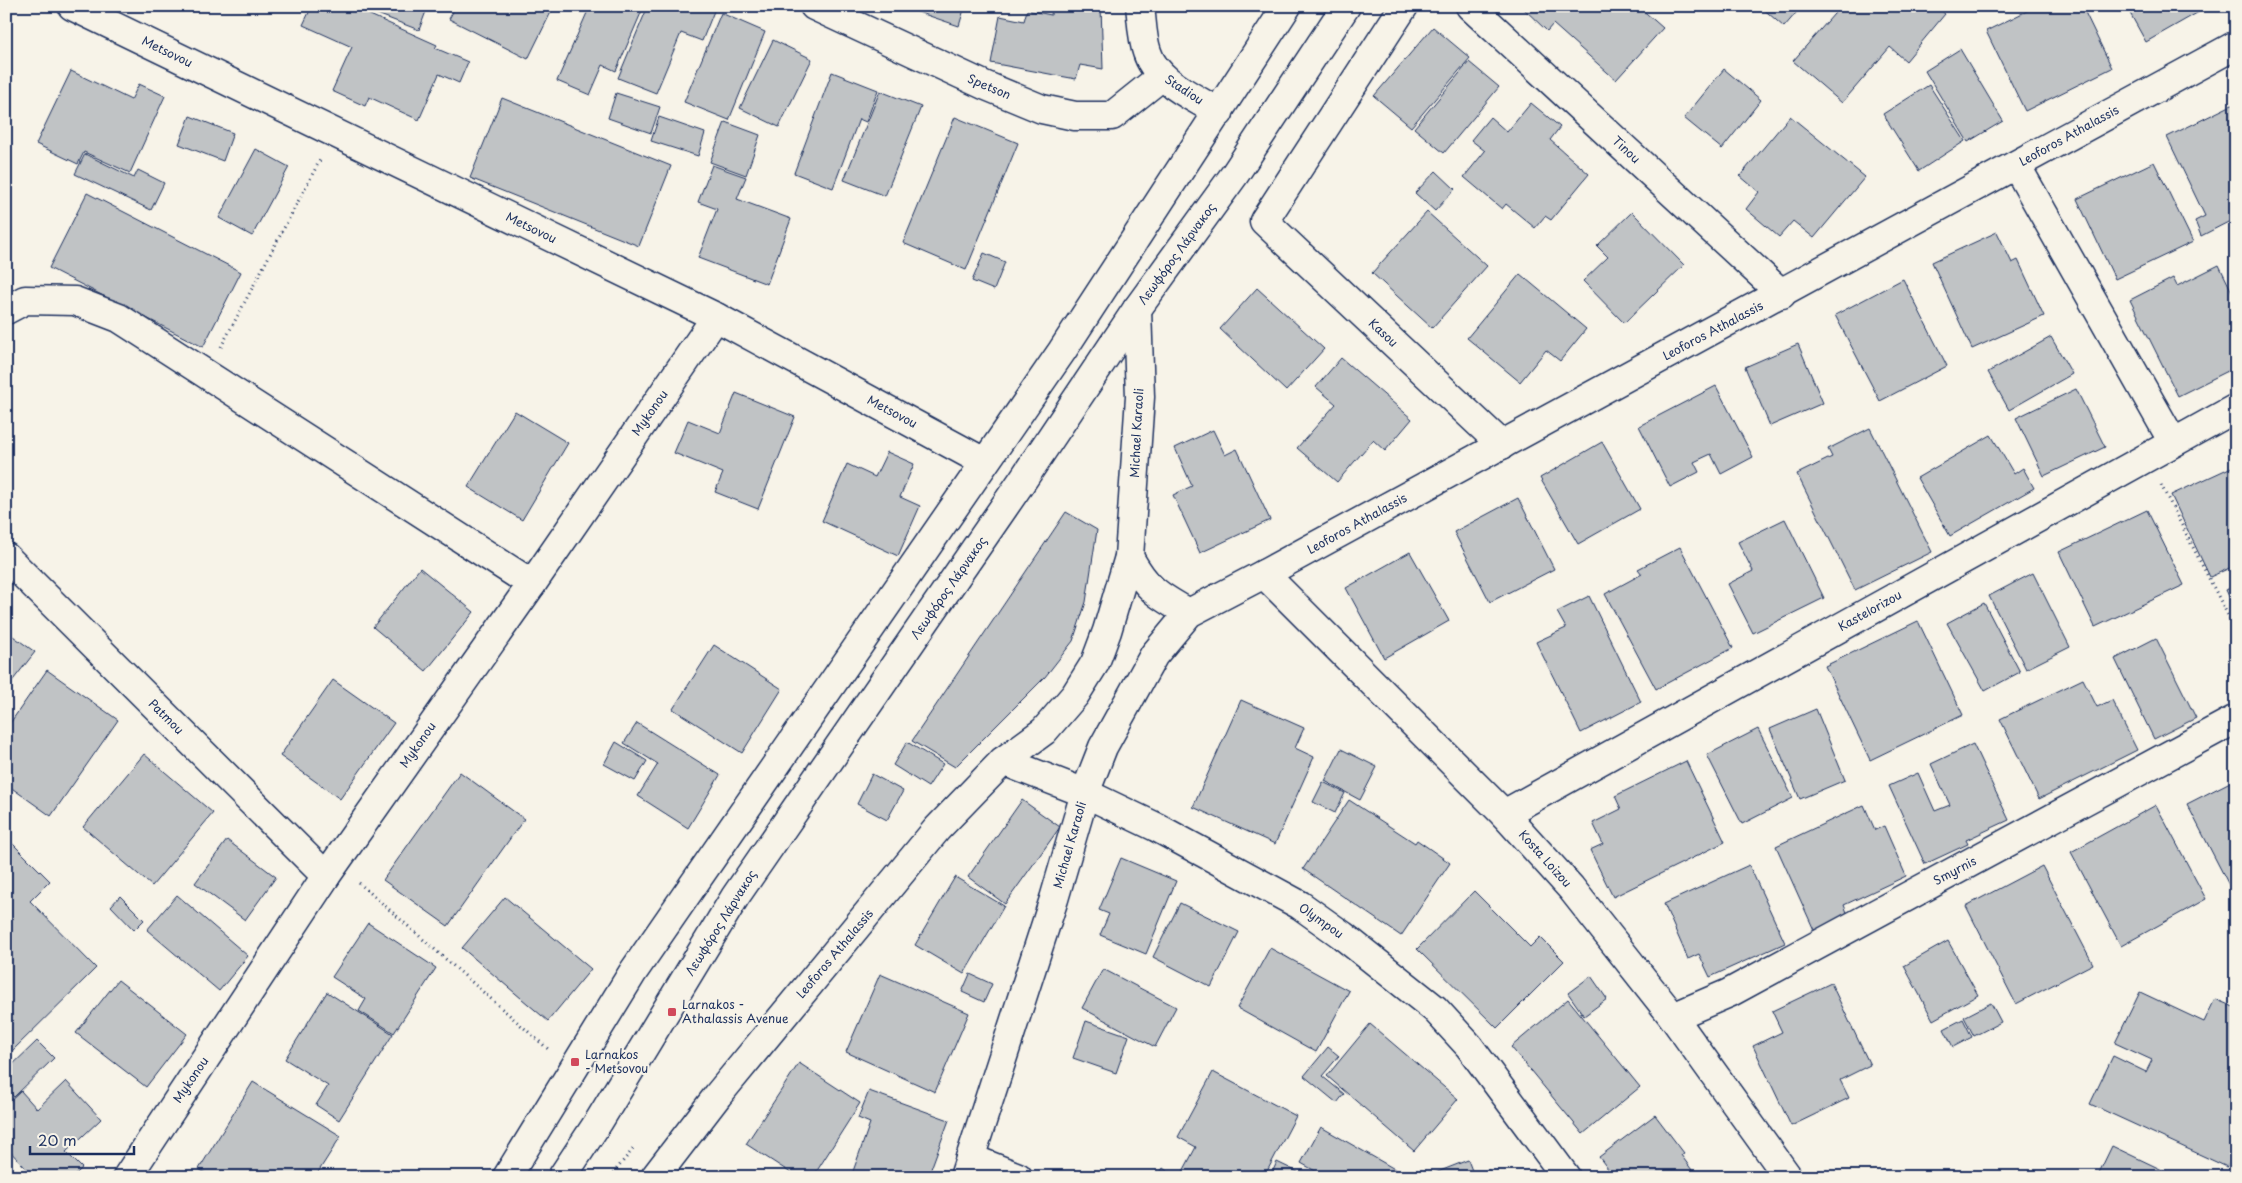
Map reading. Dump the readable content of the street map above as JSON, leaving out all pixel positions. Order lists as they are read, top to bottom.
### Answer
{
  "streets": {
    "street": [
      "Metsovou",
      "Spetson",
      "Stadiou",
      "Leoforos Athalassis",
      "Tinou",
      "Λεωφόρος Λάρνακος",
      "Kasou",
      "Mykonou",
      "Michael Karaoli",
      "Kastelorizou",
      "Patmou",
      "Kosta Loizou",
      "Smyrnis",
      "Olympou"
    ]
  },
  "crossings": [
    ["Metsovou", "Mykonou"],
    ["Spetson", "Stadiou"],
    ["Leoforos Athalassis", "Tinou"],
    ["Leoforos Athalassis", "Kasou"],
    ["Leoforos Athalassis", "Michael Karaoli"],
    ["Leoforos Athalassis", "Kosta Loizou"],
    ["Leoforos Athalassis", "Olympou"],
    ["Λεωφόρος Λάρνακος", "Michael Karaoli"],
    ["Mykonou", "Patmou"],
    ["Michael Karaoli", "Olympou"],
    ["Kastelorizou", "Kosta Loizou"],
    ["Kosta Loizou", "Smyrnis"]
  ],
  "places": {
    "transit": ["Larnakos - Athalassis Avenue", "Larnakos - Metsovou"]
  },
  "scale_bar": "20 m"
}
